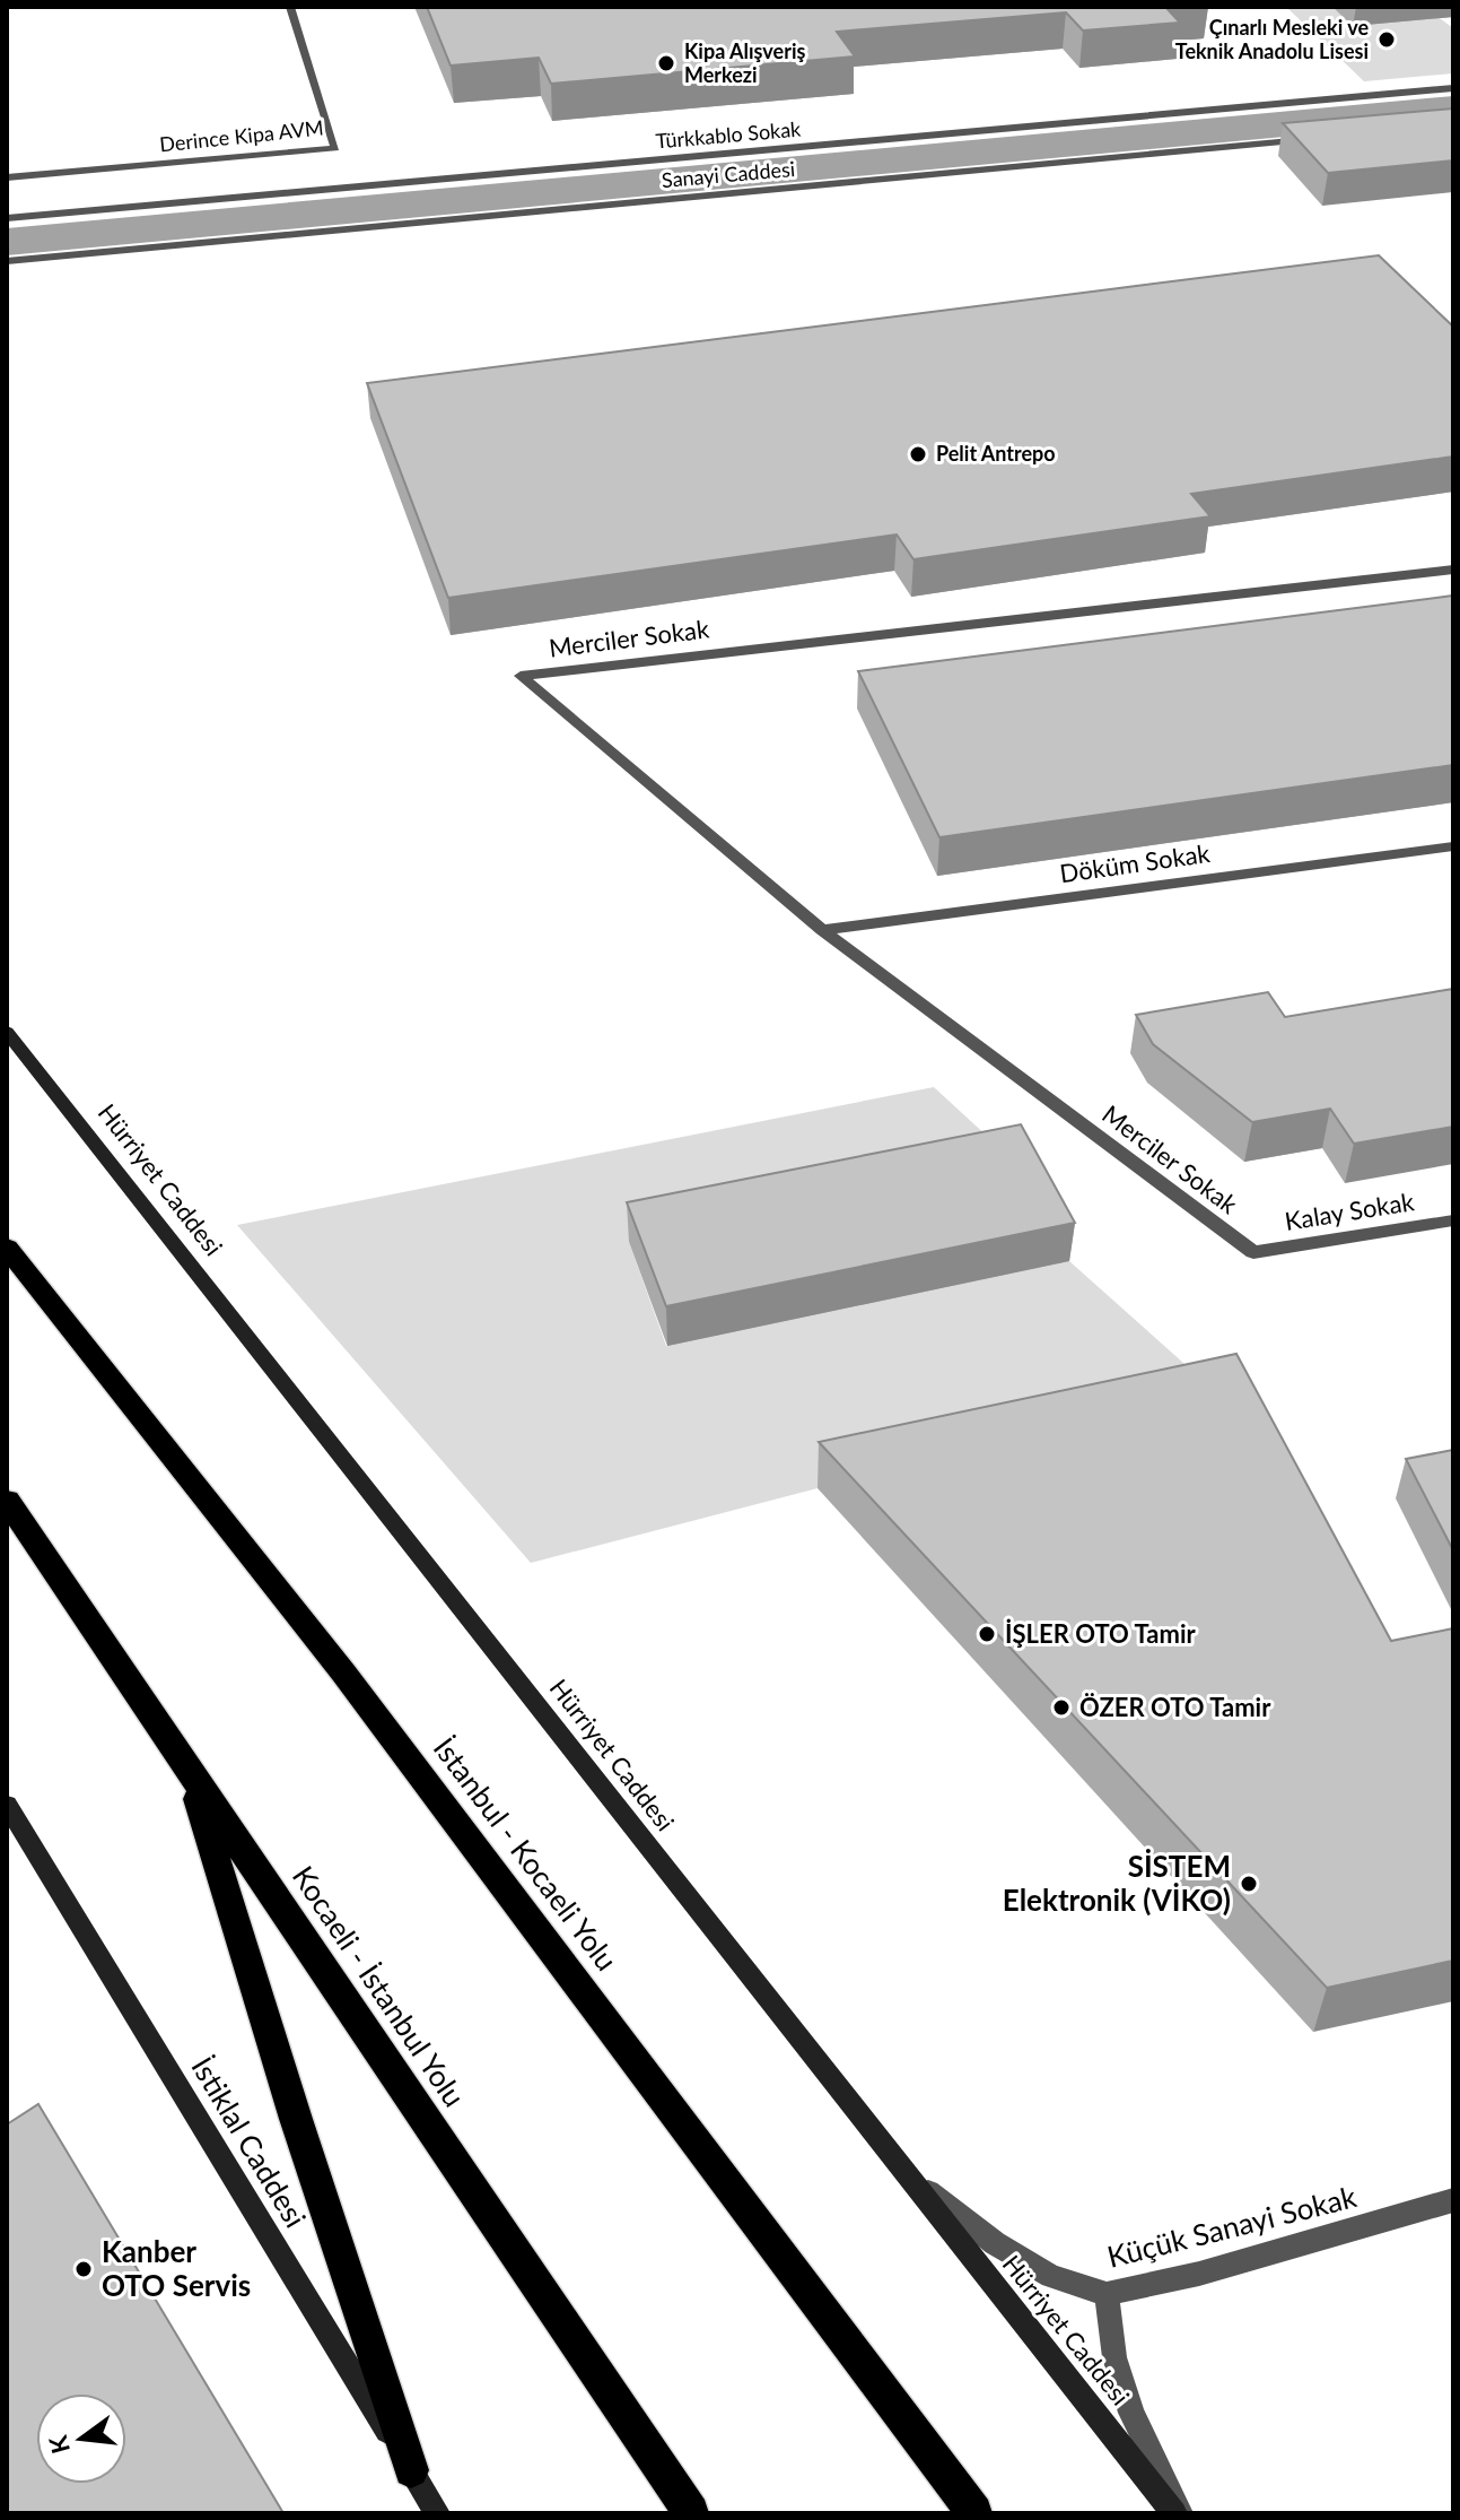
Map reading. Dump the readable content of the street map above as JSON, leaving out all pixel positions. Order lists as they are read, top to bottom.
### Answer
{
  "streets": {
    "highway": ["İstanbul - Kocaeli Yolu", "Kocaeli - İstanbul Yolu"],
    "main road": ["Hürriyet Caddesi", "İstiklal Caddesi"],
    "street": [
      "Türkkablo Sokak",
      "Derince Kipa AVM",
      "Sanayi Caddesi",
      "Merciler Sokak",
      "Döküm Sokak",
      "Kalay Sokak",
      "Küçük Sanayi Sokak"
    ]
  },
  "crossings": [
    ["Merciler Sokak", "Döküm Sokak"],
    ["Merciler Sokak", "Kalay Sokak"],
    ["Hürriyet Caddesi", "Küçük Sanayi Sokak"]
  ],
  "places": [
    "Çınarlı Mesleki ve Teknik Anadolu Lisesi",
    "Kipa Alışveriş Merkezi",
    "Pelit Antrepo",
    "İŞLER OTO Tamir",
    "ÖZER OTO Tamir",
    "SİSTEM Elektronik (VİKO)",
    "Kanber OTO Servis"
  ],
  "north": "left"
}
